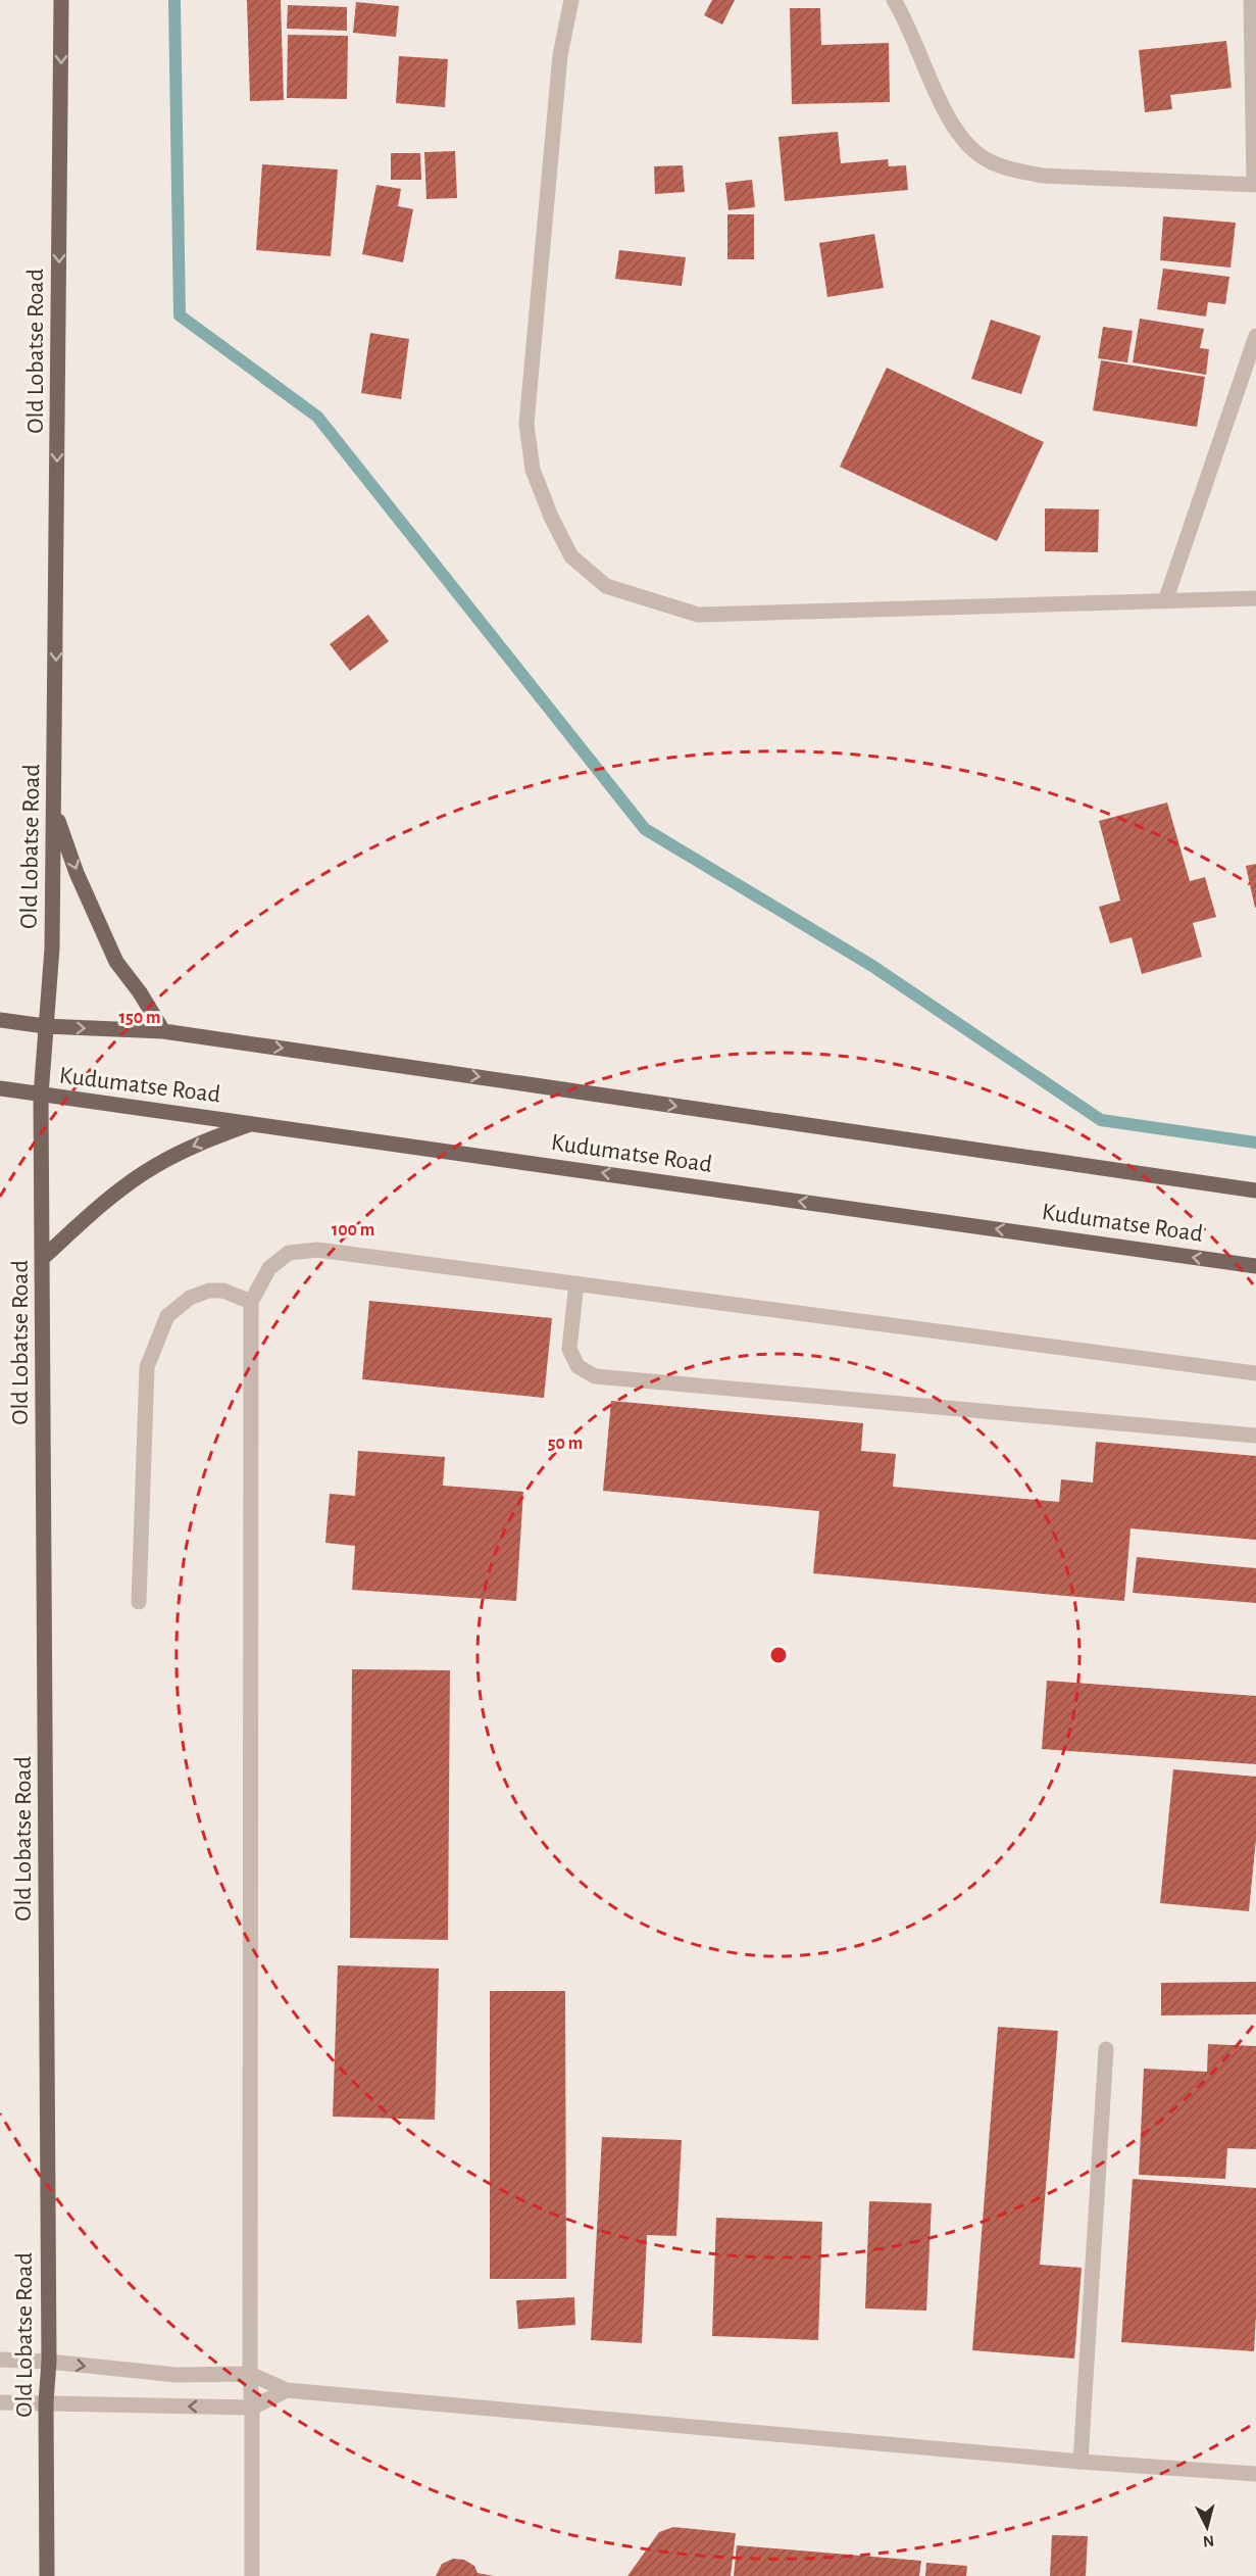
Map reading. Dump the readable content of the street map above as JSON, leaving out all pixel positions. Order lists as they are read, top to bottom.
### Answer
{
  "streets": {
    "main road": ["Old Lobatse Road", "Kudumatse Road"]
  },
  "crossings": [
    ["Old Lobatse Road", "Kudumatse Road"]
  ],
  "north": "bottom",
  "rings": ["150 m", "100 m", "50 m"]
}
